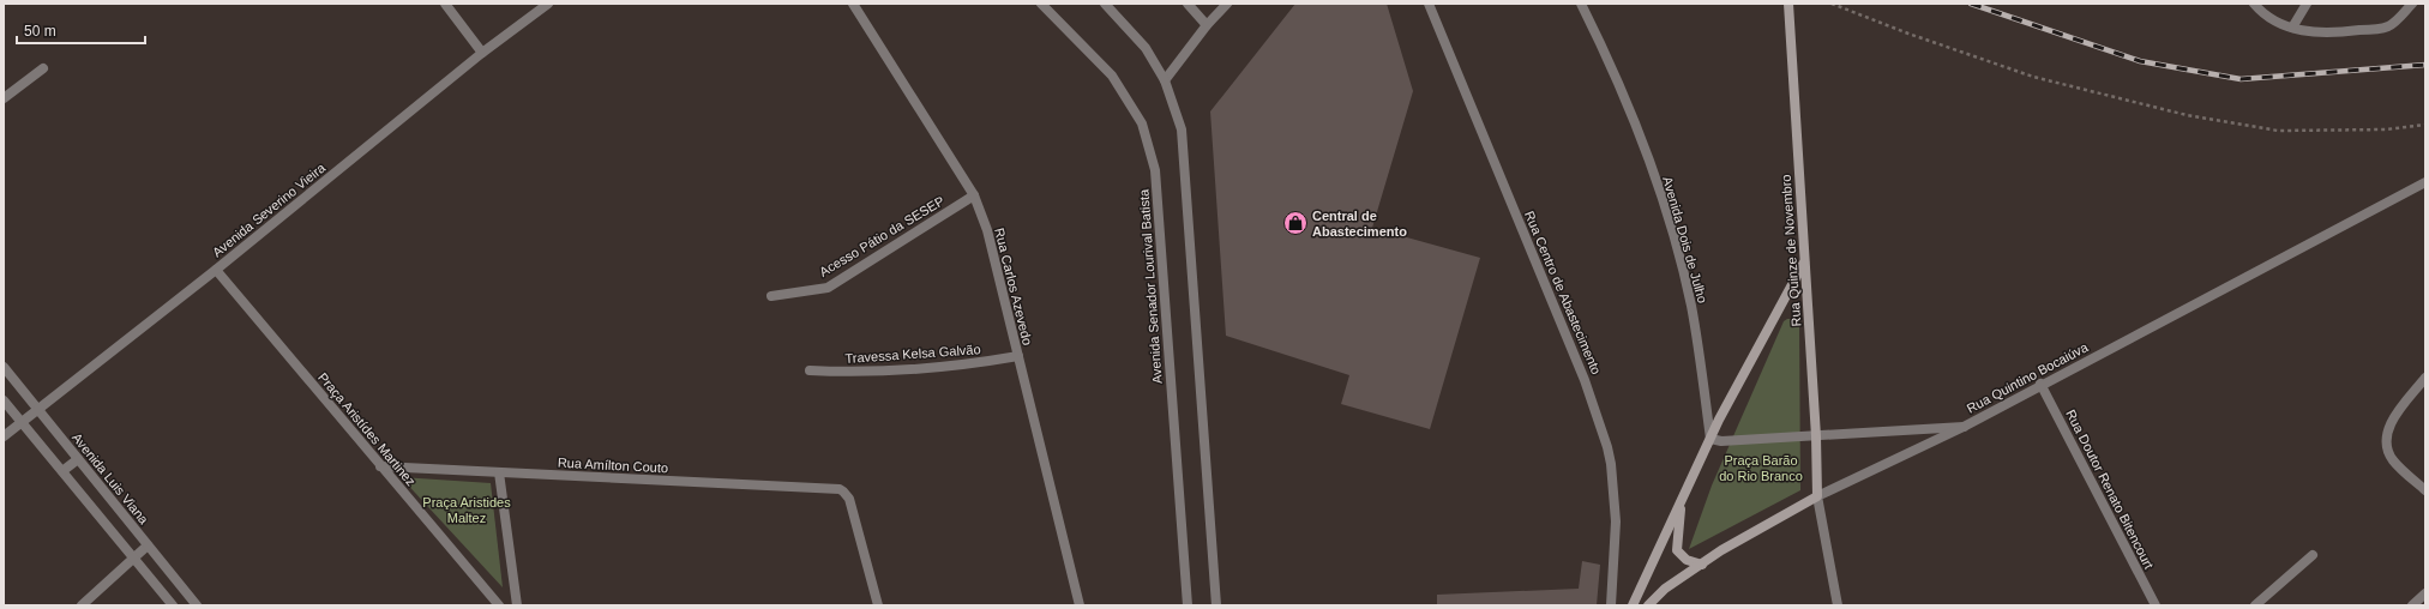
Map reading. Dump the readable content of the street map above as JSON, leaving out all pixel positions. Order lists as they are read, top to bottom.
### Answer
{
  "streets": {
    "main road": ["Rua Quinze de Novembro", "Rua Quintino Bocaiúva"],
    "street": [
      "Avenida Severino Vieira",
      "Acesso Pátio da SESEP",
      "Avenida Dois de Julho",
      "Rua Carlos Azevedo",
      "Avenida Senador Lourival Batista",
      "Rua Centro de Abastecimento",
      "Travessa Kelsa Galvão",
      "Praça Aristídes Martinez",
      "Rua Amílton Couto",
      "Avenida Luis Viana",
      "Rua Doutor Renato Bitencourt"
    ]
  },
  "crossings": [
    ["Avenida Severino Vieira", "Praça Aristídes Martinez"],
    ["Avenida Severino Vieira", "Avenida Luis Viana"],
    ["Acesso Pátio da SESEP", "Rua Carlos Azevedo"],
    ["Rua Quinze de Novembro", "Rua Quintino Bocaiúva"],
    ["Rua Carlos Azevedo", "Travessa Kelsa Galvão"],
    ["Rua Quintino Bocaiúva", "Rua Doutor Renato Bitencourt"],
    ["Praça Aristídes Martinez", "Rua Amílton Couto"]
  ],
  "parks": ["Praça Barão do Rio Branco", "Praça Aristides Maltez"],
  "places": {
    "shop": ["Central de Abastecimento"]
  },
  "scale_bar": "50 m"
}
